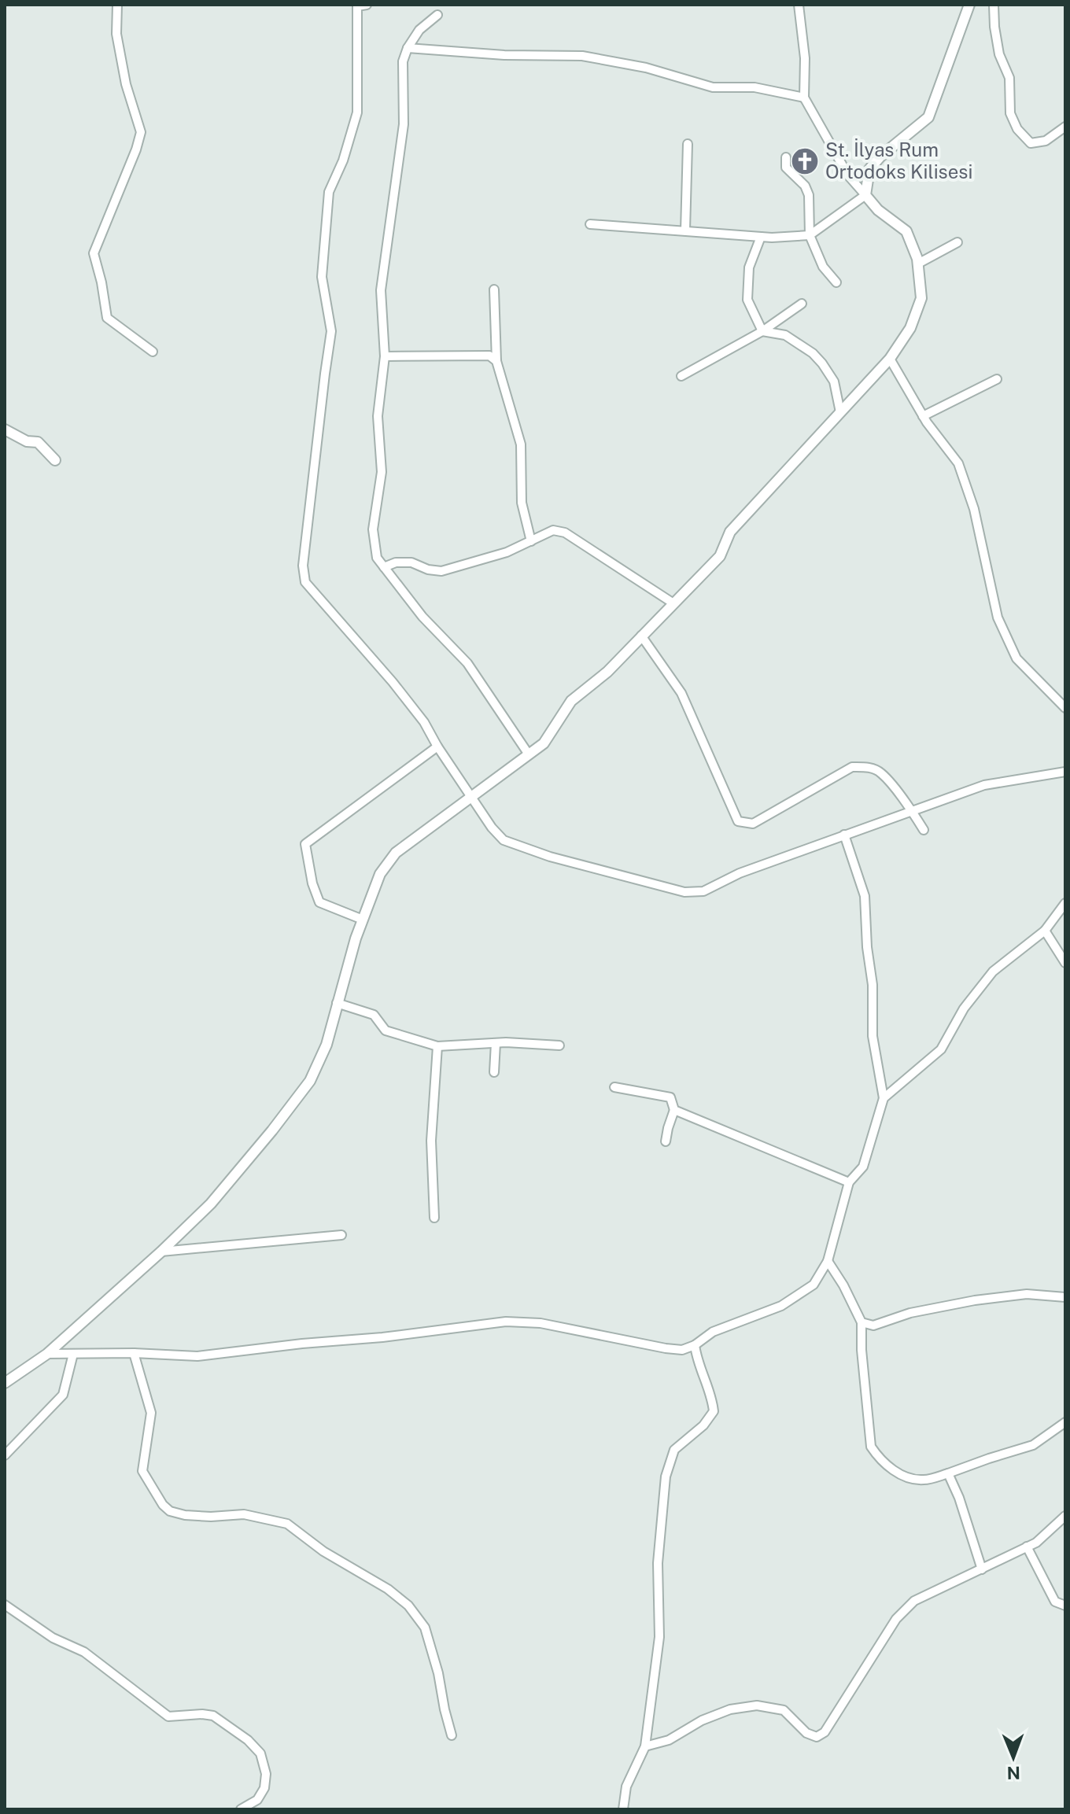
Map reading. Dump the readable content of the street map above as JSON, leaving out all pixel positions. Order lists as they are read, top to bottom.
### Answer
{
  "places": {
    "church": ["St. İlyas Rum Ortodoks Kilisesi"]
  },
  "north": "bottom"
}
